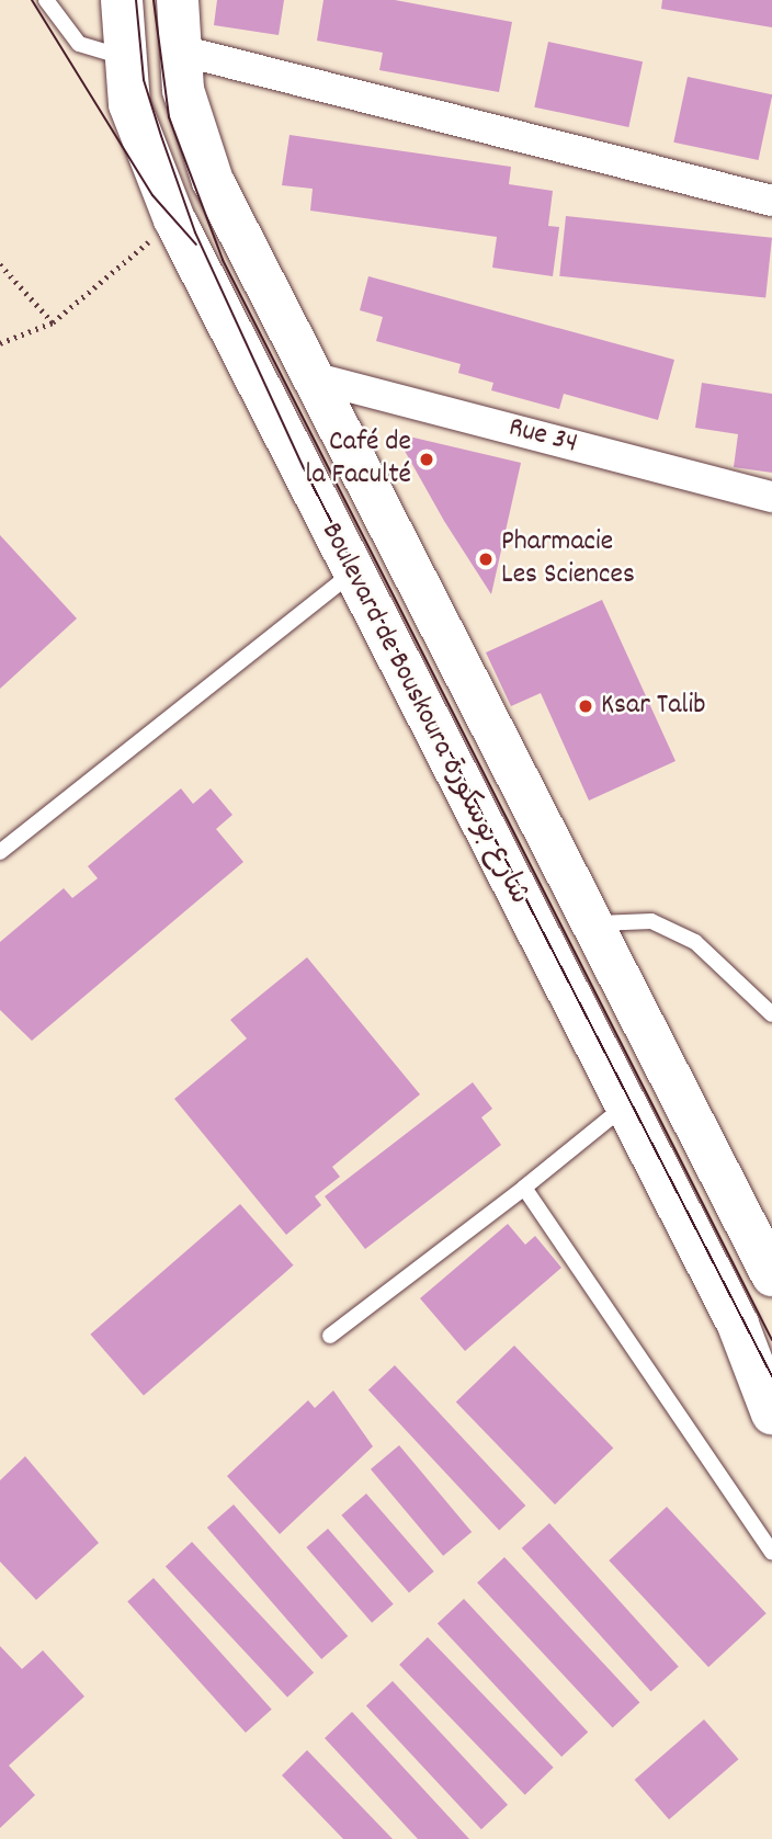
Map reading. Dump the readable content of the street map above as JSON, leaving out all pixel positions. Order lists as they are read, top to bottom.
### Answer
{
  "streets": {
    "street": ["Rue 34", "Boulevard de Bouskoura شارع بوسكورة"]
  },
  "crossings": [
    ["Rue 34", "Boulevard de Bouskoura شارع بوسكورة"]
  ],
  "places": ["Café de la Faculté", "Pharmacie Les Sciences", "Ksar Talib"]
}
